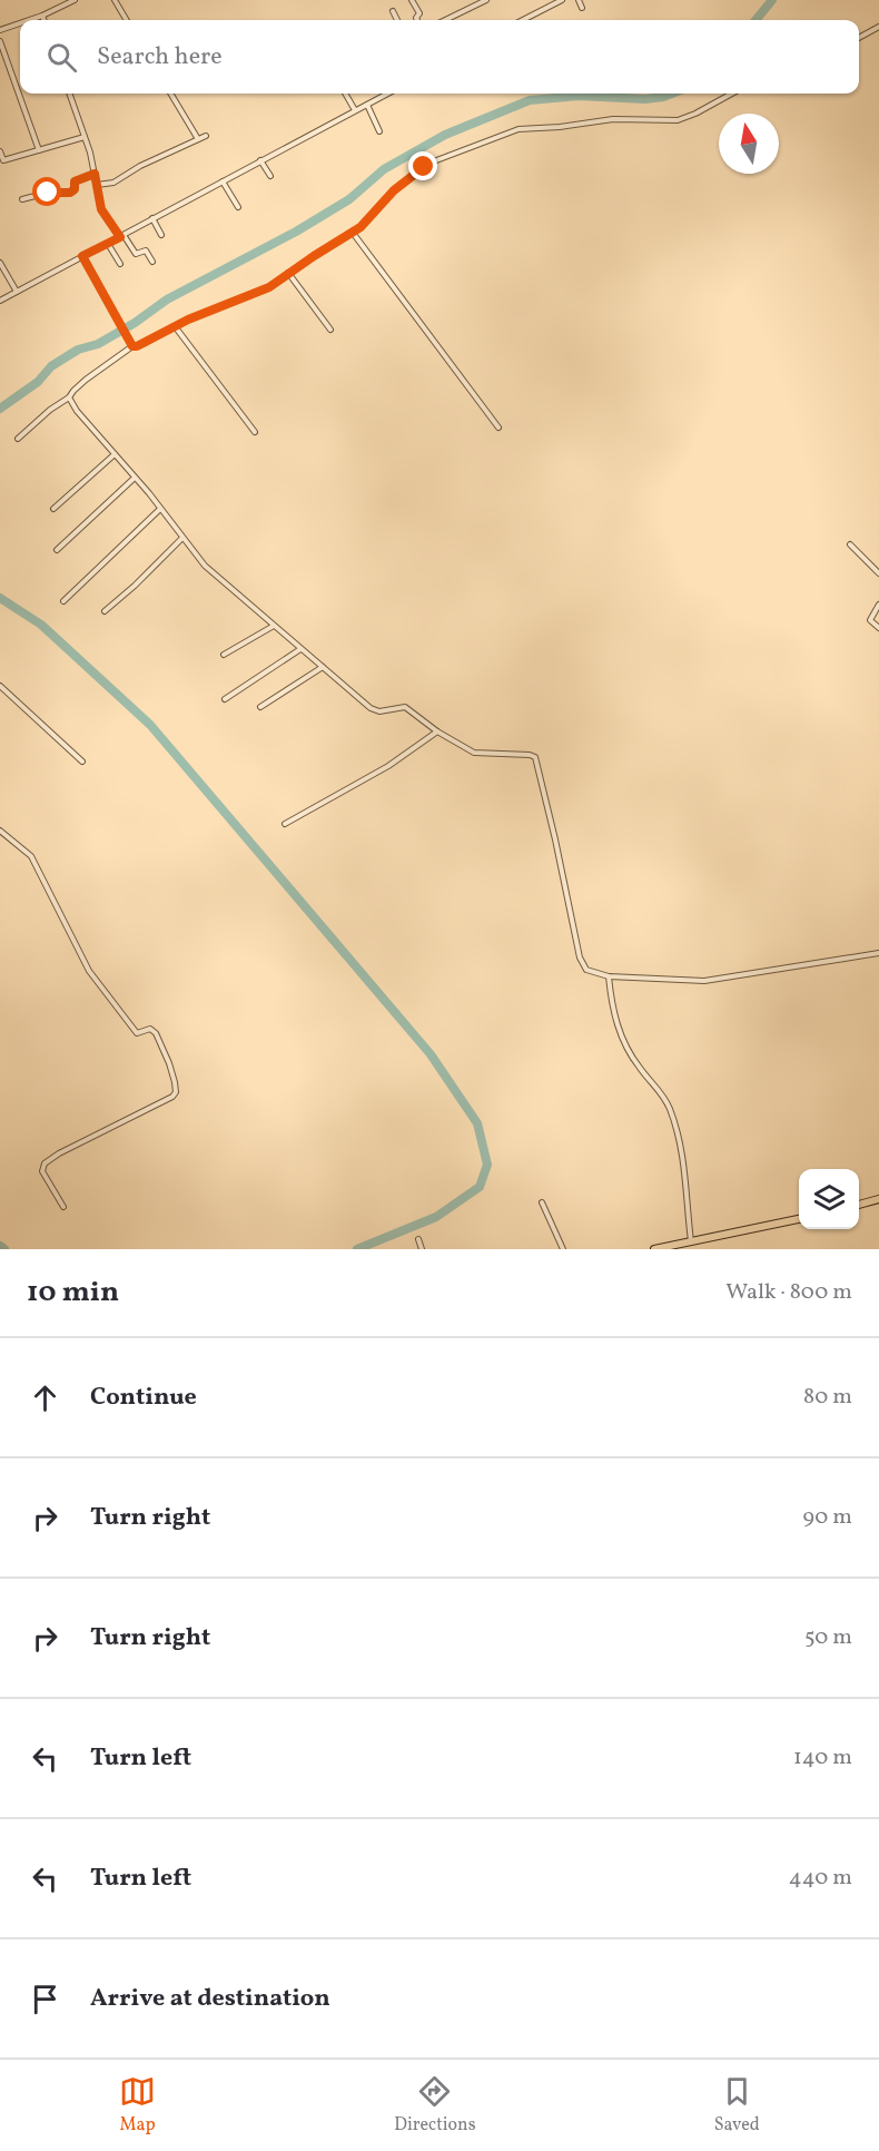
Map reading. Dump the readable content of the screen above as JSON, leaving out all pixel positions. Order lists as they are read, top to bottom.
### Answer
{
  "north": "top",
  "page": {
    "search": "Search here",
    "heading": ["10 min", "Walk · 800 m"],
    "list": [
      ["Continue", "80 m"],
      ["Turn right", "90 m"],
      ["Turn right", "50 m"],
      ["Turn left", "140 m"],
      ["Turn left", "440 m"],
      "Arrive at destination"
    ],
    "nav": ["Map", "Directions", "Saved"]
  }
}
